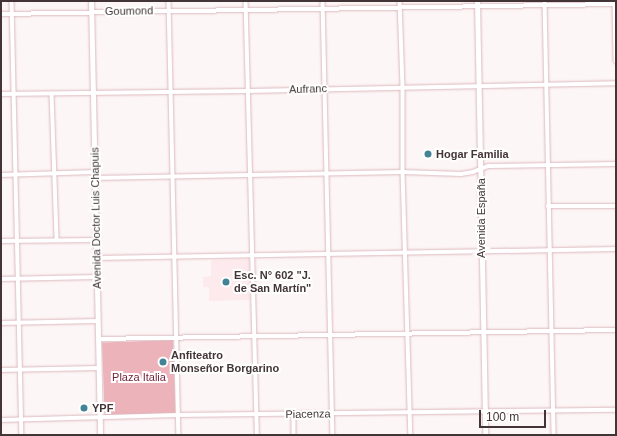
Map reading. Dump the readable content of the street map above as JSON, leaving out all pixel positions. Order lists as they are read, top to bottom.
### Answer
{
  "streets": {
    "main road": ["Avenida Doctor Luis Chapuis", "Avenida España"],
    "street": ["Goumond", "Aufranc", "Piacenza"]
  },
  "crossings": [
    ["Goumond", "Avenida Doctor Luis Chapuis"],
    ["Goumond", "Avenida España"],
    ["Aufranc", "Avenida Doctor Luis Chapuis"],
    ["Aufranc", "Avenida España"],
    ["Avenida Doctor Luis Chapuis", "Piacenza"],
    ["Avenida España", "Piacenza"]
  ],
  "parks": ["Plaza Italia"],
  "places": [
    "Hogar Familia",
    "Esc. N° 602 \"J. de San Martín\"",
    "Anfiteatro Monseñor Borgarino",
    "YPF"
  ],
  "scale_bar": "100 m"
}
